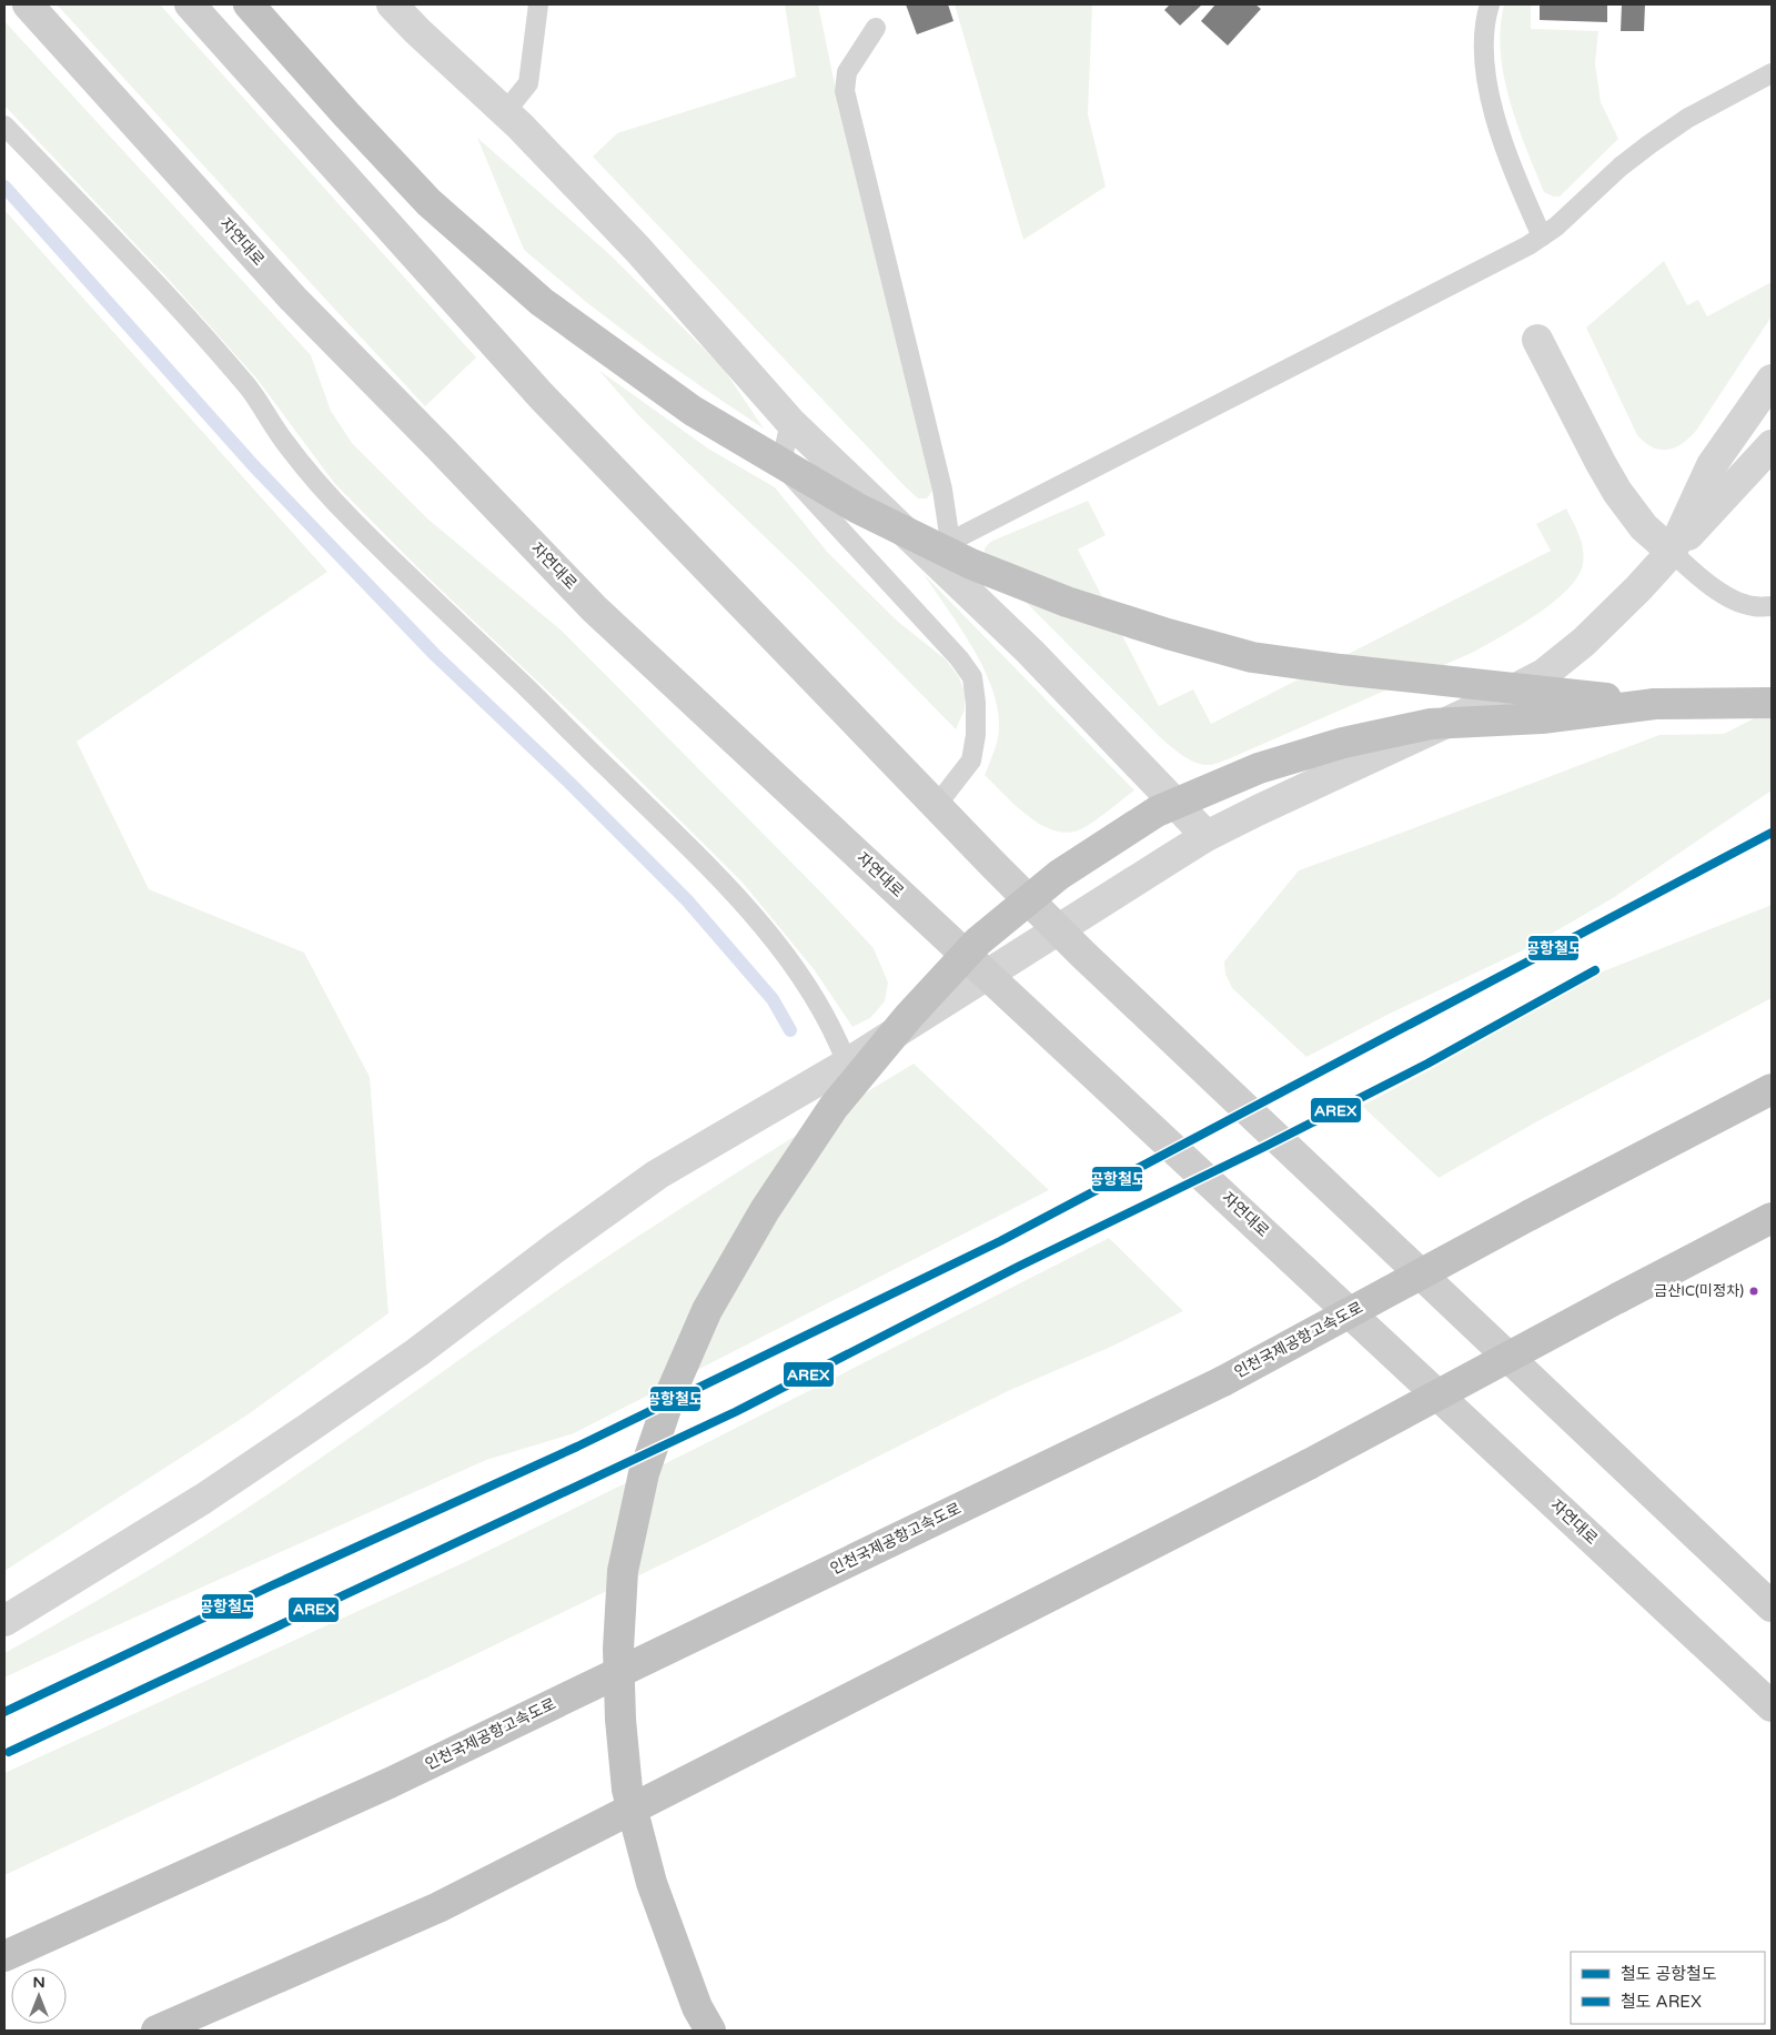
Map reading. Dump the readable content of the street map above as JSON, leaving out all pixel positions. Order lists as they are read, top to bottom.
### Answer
{
  "streets": {
    "highway": ["인천국제공항고속도로"],
    "main road": ["자연대로"]
  },
  "places": ["금산IC(미정차)"],
  "lines": ["rail line 공항철도", "rail line AREX"],
  "legend": ["철도 공항철도", "철도 AREX"],
  "north": "top"
}
